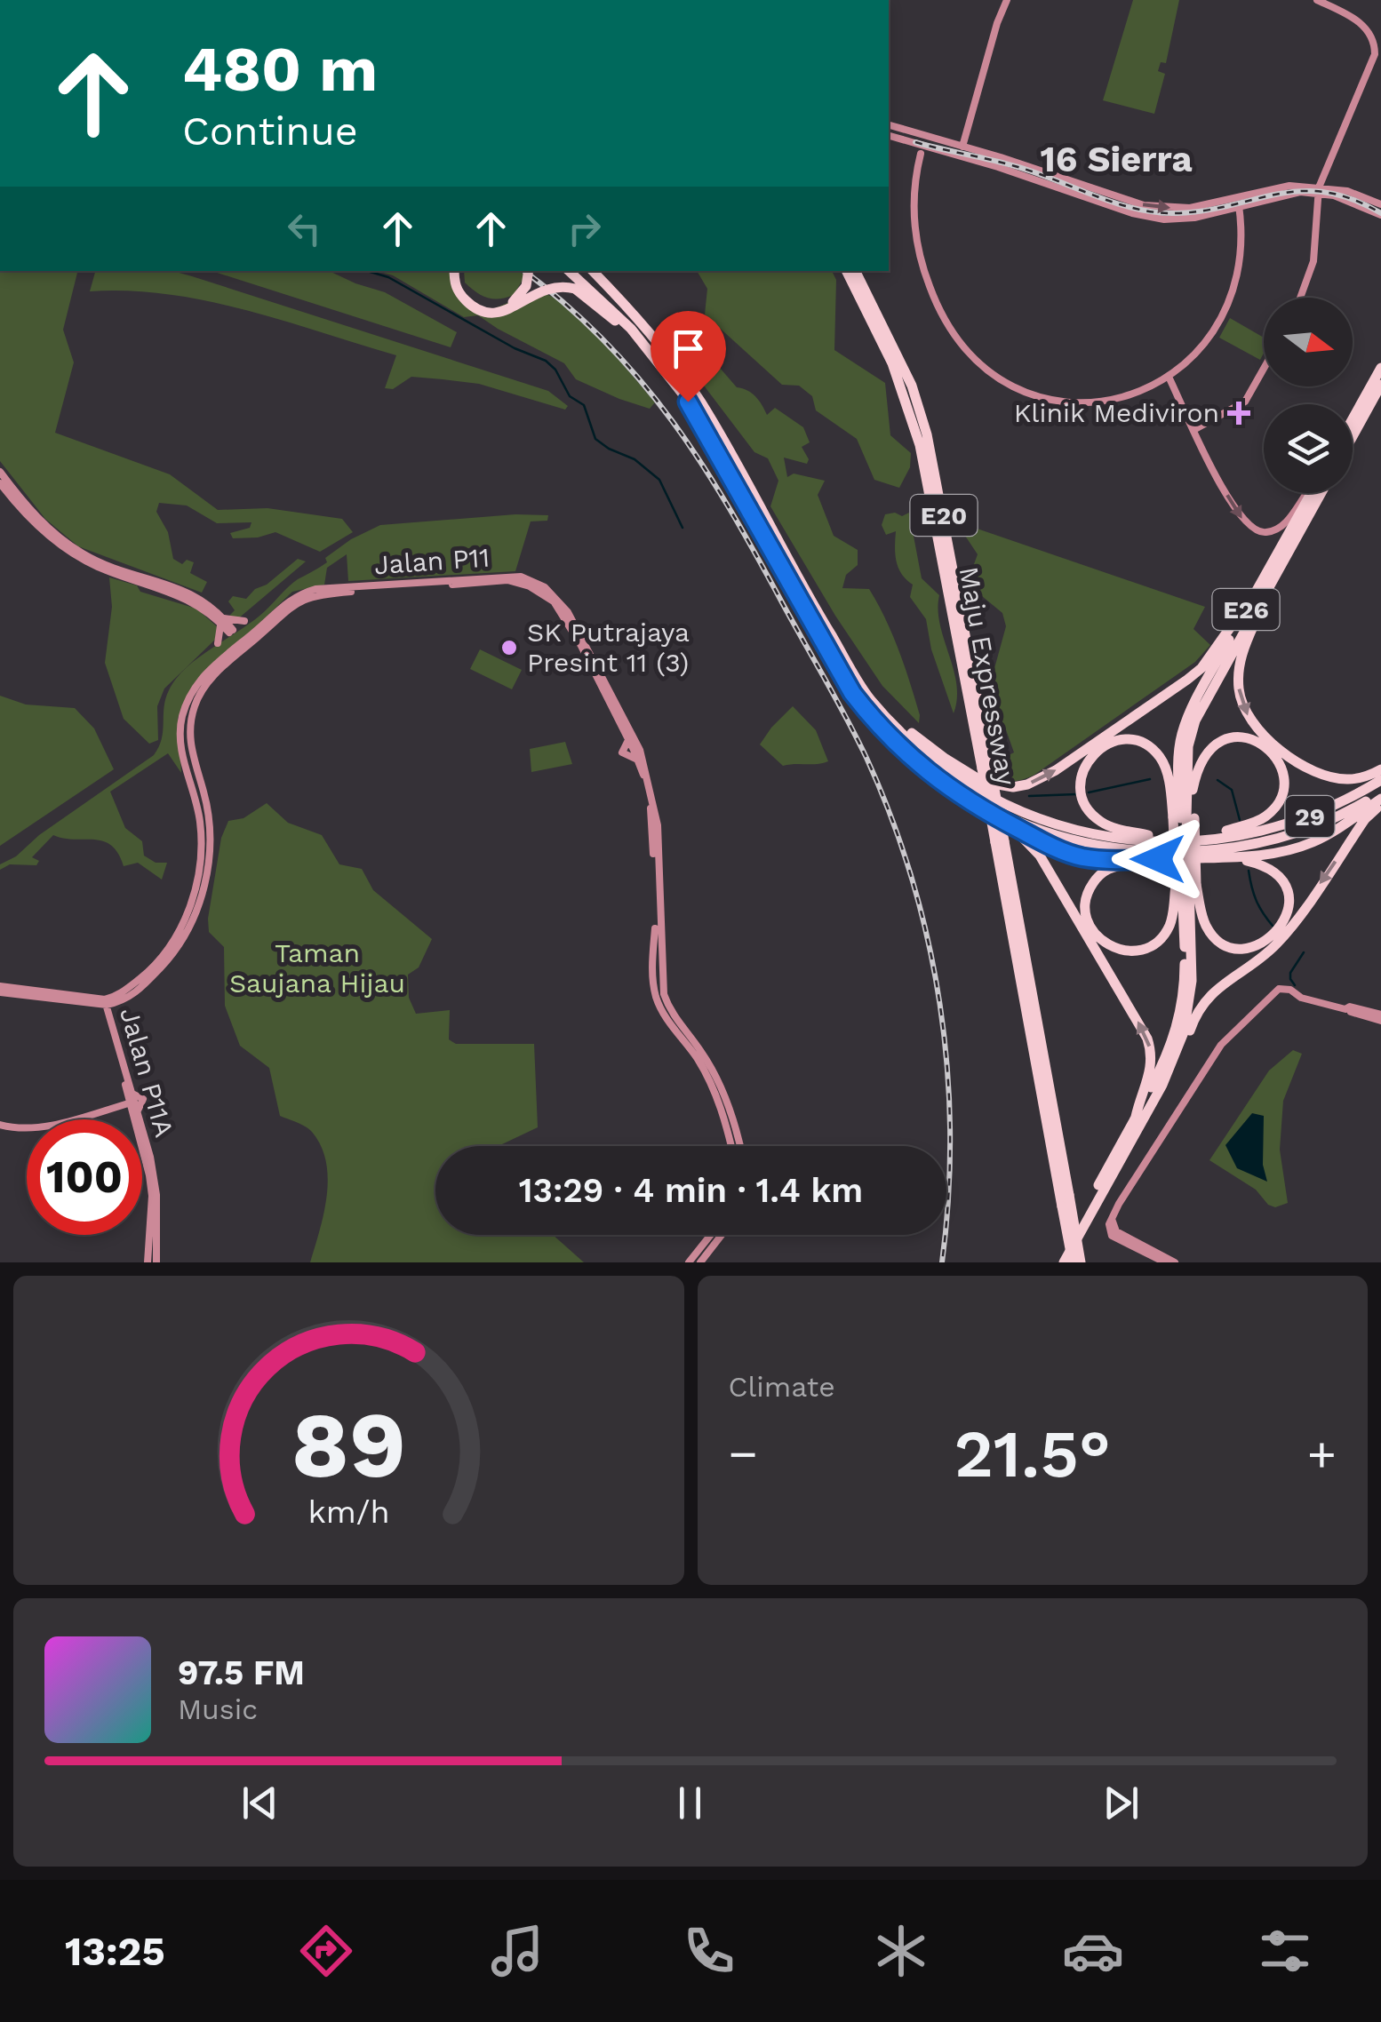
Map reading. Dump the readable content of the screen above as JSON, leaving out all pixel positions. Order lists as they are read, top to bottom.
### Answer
{
  "streets": {
    "highway": [
      "E20",
      "E26",
      "Maju Expressway",
      "29"
    ],
    "main road": ["Jalan P11", "Jalan P11A"]
  },
  "crossings": [
    ["Jalan P11", "Jalan P11A"]
  ],
  "districts": ["16 Sierra"],
  "parks": ["Taman Saujana Hijau"],
  "places": {
    "health": ["Klinik Mediviron"],
    "other": ["SK Putrajaya Presint 11 (3)"]
  },
  "north": "right",
  "page": {
    "turn": ["480 m", "Continue"],
    "limit": "100",
    "trip": "13:29 · 4 min · 1.4 km",
    "tile": "Climate",
    "heat": ["−", "21.5°", "+"],
    "song": ["97.5 FM", "Music"],
    "tabs": "13:25",
    "gauge": ["89", "km/h"]
  }
}
